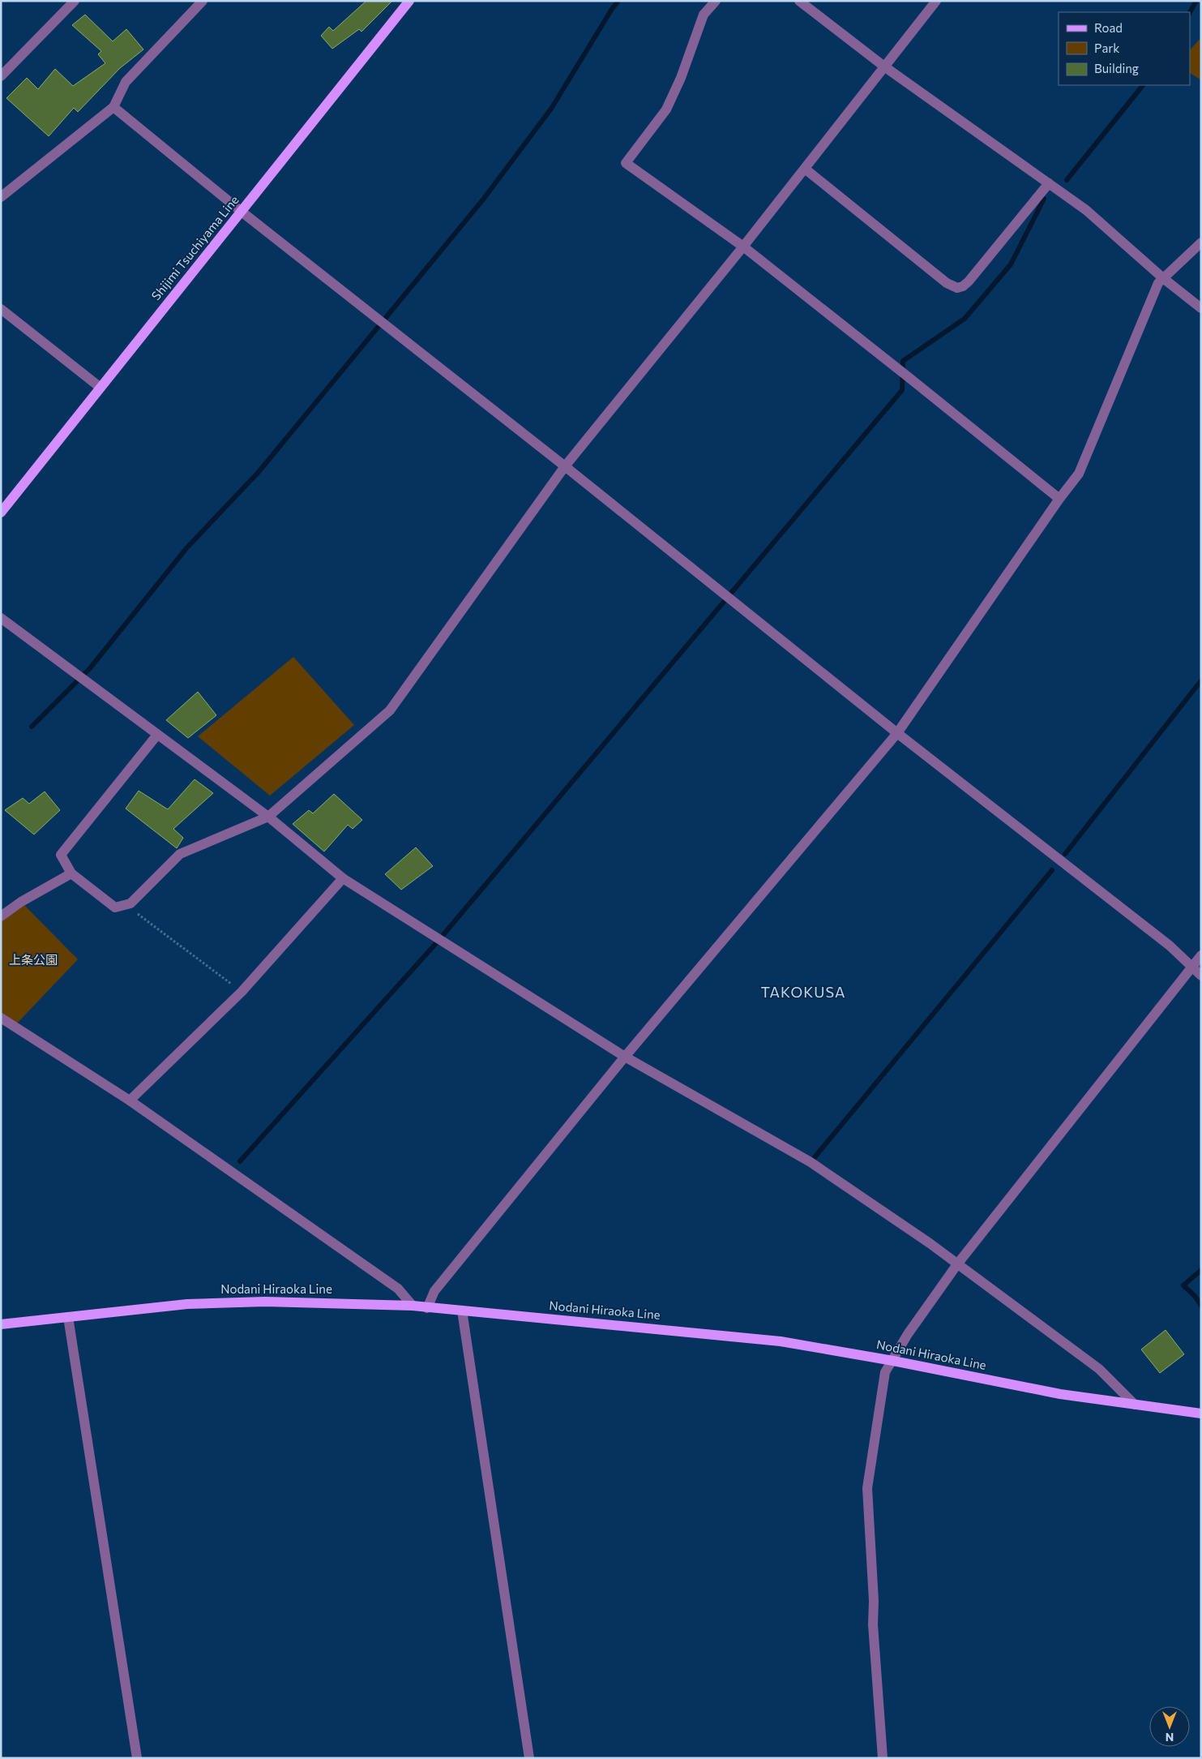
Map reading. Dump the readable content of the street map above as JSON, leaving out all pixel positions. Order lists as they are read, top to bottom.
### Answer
{
  "streets": {
    "main road": ["Shijimi Tsuchiyama Line", "Nodani Hiraoka Line"]
  },
  "districts": ["TAKOKUSA"],
  "parks": ["上条公園"],
  "legend": ["Road", "Park", "Building"],
  "north": "bottom"
}
